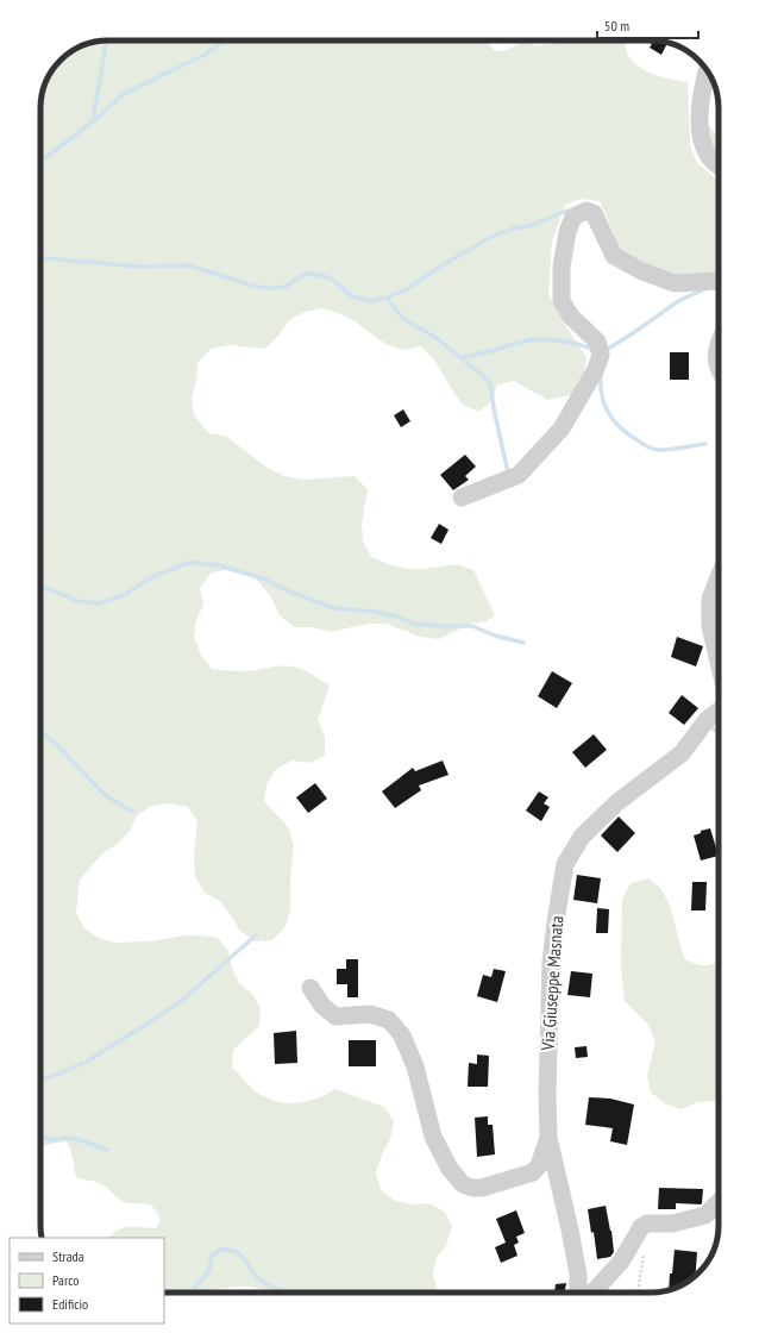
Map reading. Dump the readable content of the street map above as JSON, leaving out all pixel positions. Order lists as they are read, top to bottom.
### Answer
{
  "streets": {
    "street": ["Via Giuseppe Masnata"]
  },
  "legend": ["Strada", "Parco", "Edificio"],
  "scale_bar": "50 m"
}
